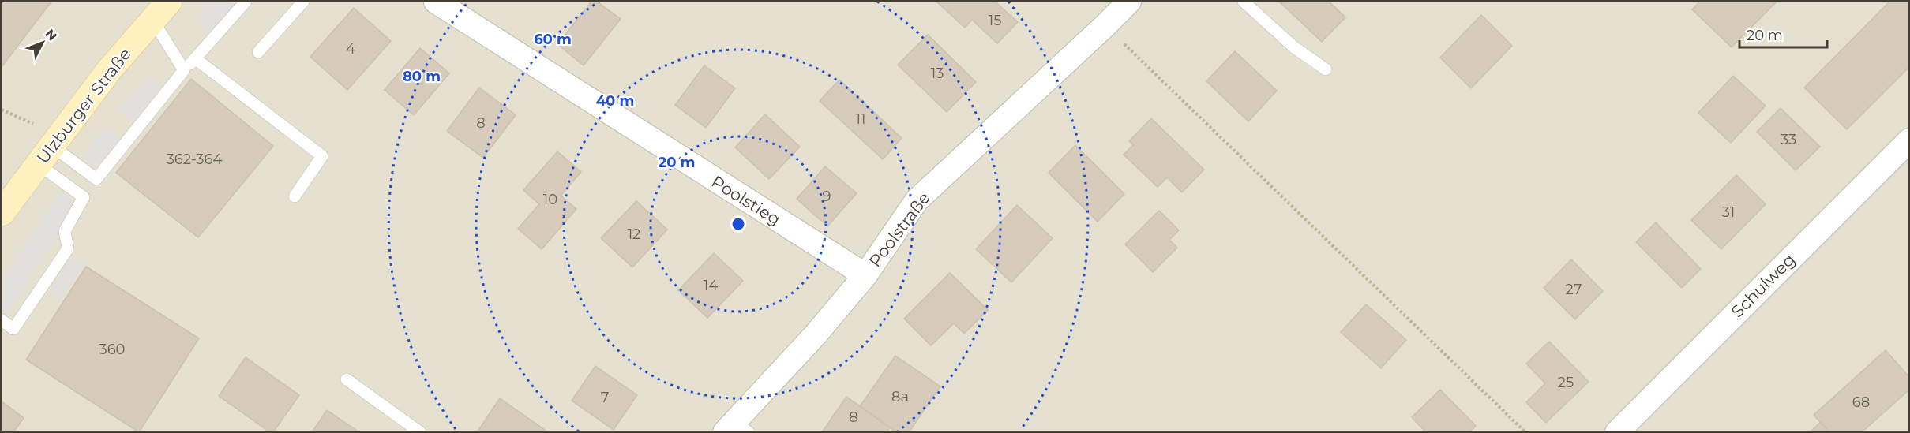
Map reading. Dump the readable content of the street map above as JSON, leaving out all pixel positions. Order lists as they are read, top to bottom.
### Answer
{
  "streets": {
    "main road": ["Ulzburger Straße"],
    "street": ["Poolstieg", "Poolstraße", "Schulweg"]
  },
  "crossings": [
    ["Poolstieg", "Poolstraße"]
  ],
  "house_numbers": [
    "15",
    "4",
    "13",
    "11",
    "8",
    "33",
    "362-364",
    "9",
    "10",
    "31",
    "12",
    "14",
    "27",
    "360",
    "25",
    "8a",
    "7",
    "68",
    "8"
  ],
  "scale_bar": "20 m",
  "north": "top right",
  "rings": [
    "60 m",
    "80 m",
    "40 m",
    "20 m"
  ]
}
